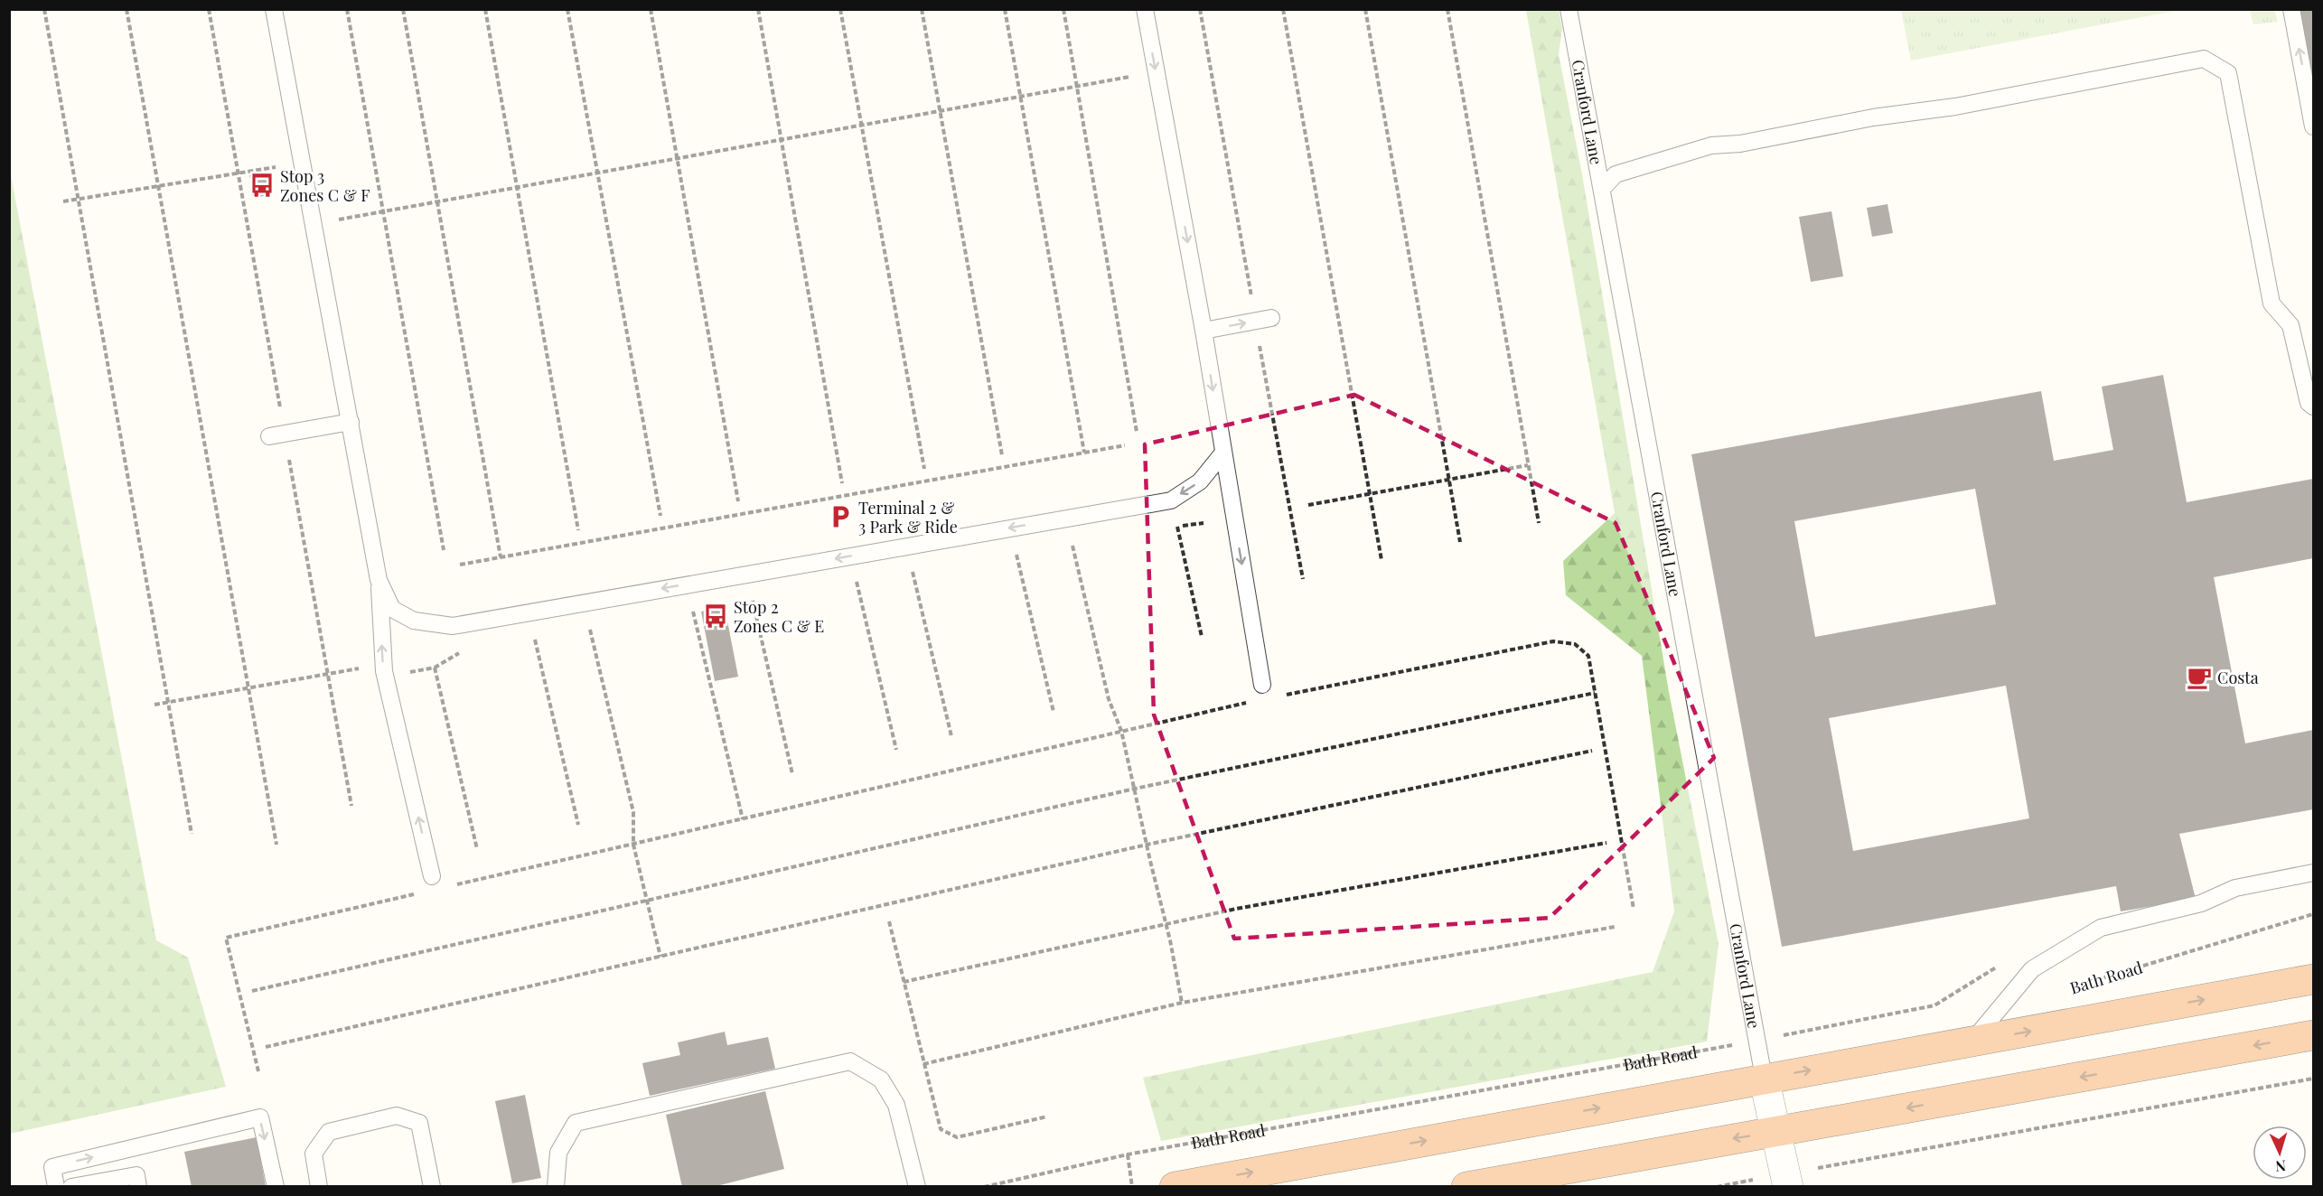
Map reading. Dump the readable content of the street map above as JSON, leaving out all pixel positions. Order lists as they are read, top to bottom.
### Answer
{
  "streets": {
    "lane": ["Cranford Lane"],
    "path": ["Bath Road"]
  },
  "crossings": [
    ["Cranford Lane", "Bath Road"]
  ],
  "places": {
    "bus stop": ["Stop 3 Zones C & F", "Stop 2 Zones C & E"],
    "parking": ["Terminal 2 & 3 Park & Ride"],
    "cafe": ["Costa"]
  },
  "north": "bottom"
}
